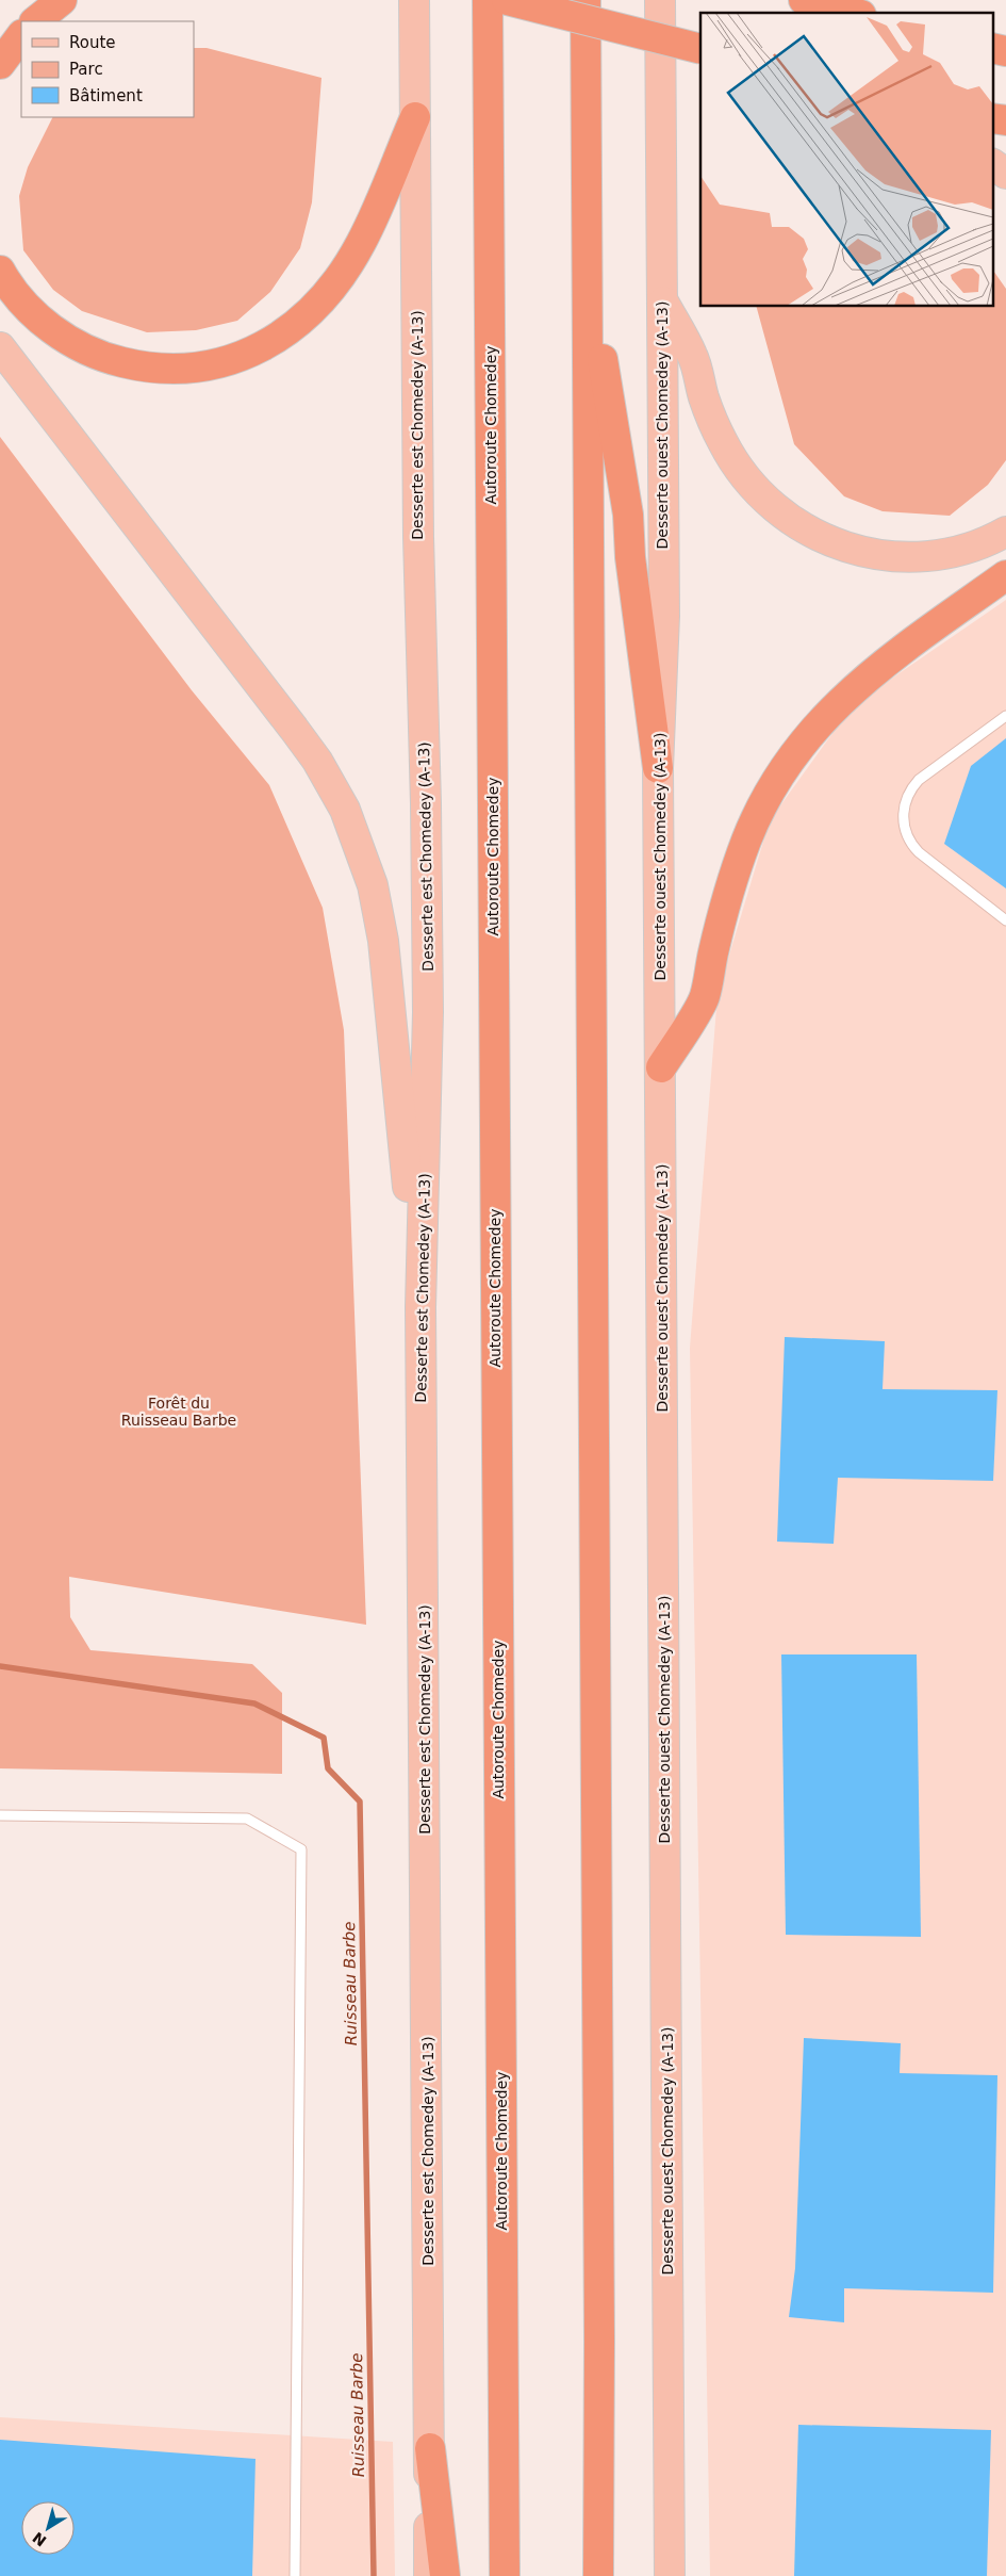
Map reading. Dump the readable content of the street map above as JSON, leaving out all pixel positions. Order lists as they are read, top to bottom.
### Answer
{
  "streets": {
    "highway": ["Autoroute Chomedey"],
    "main road": ["Desserte est Chomedey (A-13)", "Desserte ouest Chomedey (A-13)"]
  },
  "water": ["Ruisseau Barbe"],
  "parks": ["Forêt du Ruisseau Barbe"],
  "legend": ["Route", "Parc", "Bâtiment"],
  "north": "bottom left"
}
